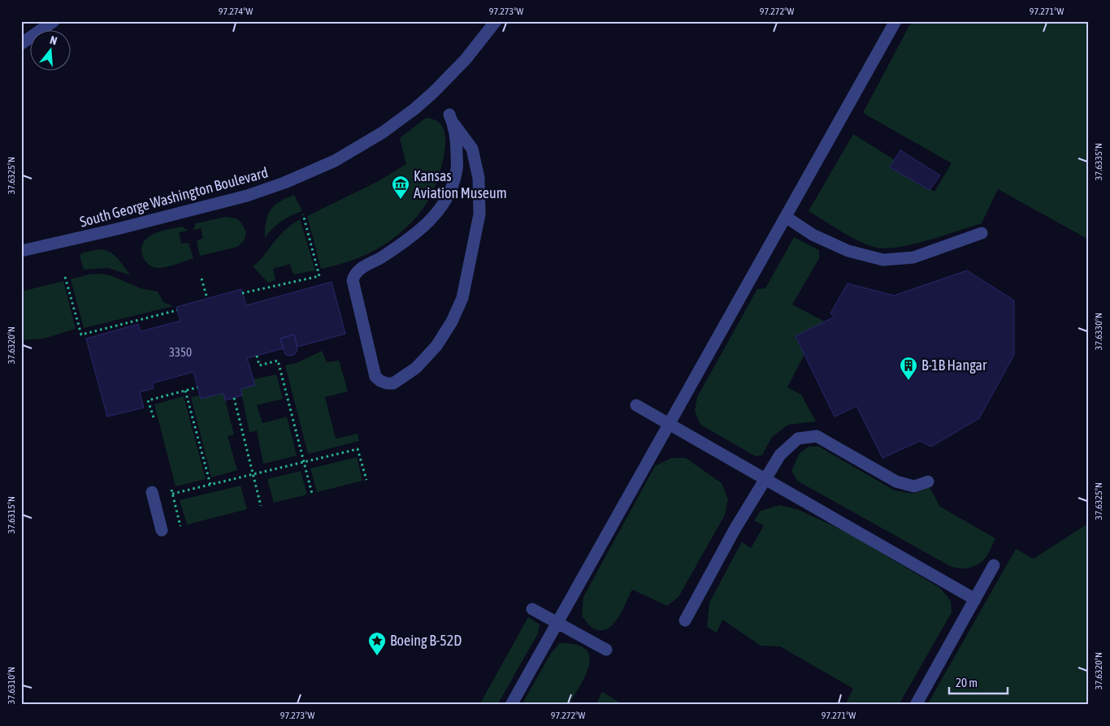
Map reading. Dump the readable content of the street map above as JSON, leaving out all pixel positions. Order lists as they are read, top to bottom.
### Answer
{
  "streets": {
    "street": ["South George Washington Boulevard"]
  },
  "places": {
    "museum": ["Kansas Aviation Museum"],
    "building": ["B-1B Hangar"],
    "place": ["Boeing B-52D"]
  },
  "house_numbers": ["3350"],
  "scale_bar": "20 m",
  "north": "top",
  "coordinates": [
    "97.274°W",
    "97.273°W",
    "97.272°W",
    "97.271°W",
    "37.6335°N",
    "37.6325°N",
    "37.6330°N",
    "37.6320°N",
    "37.6315°N",
    "37.6310°N"
  ]
}
